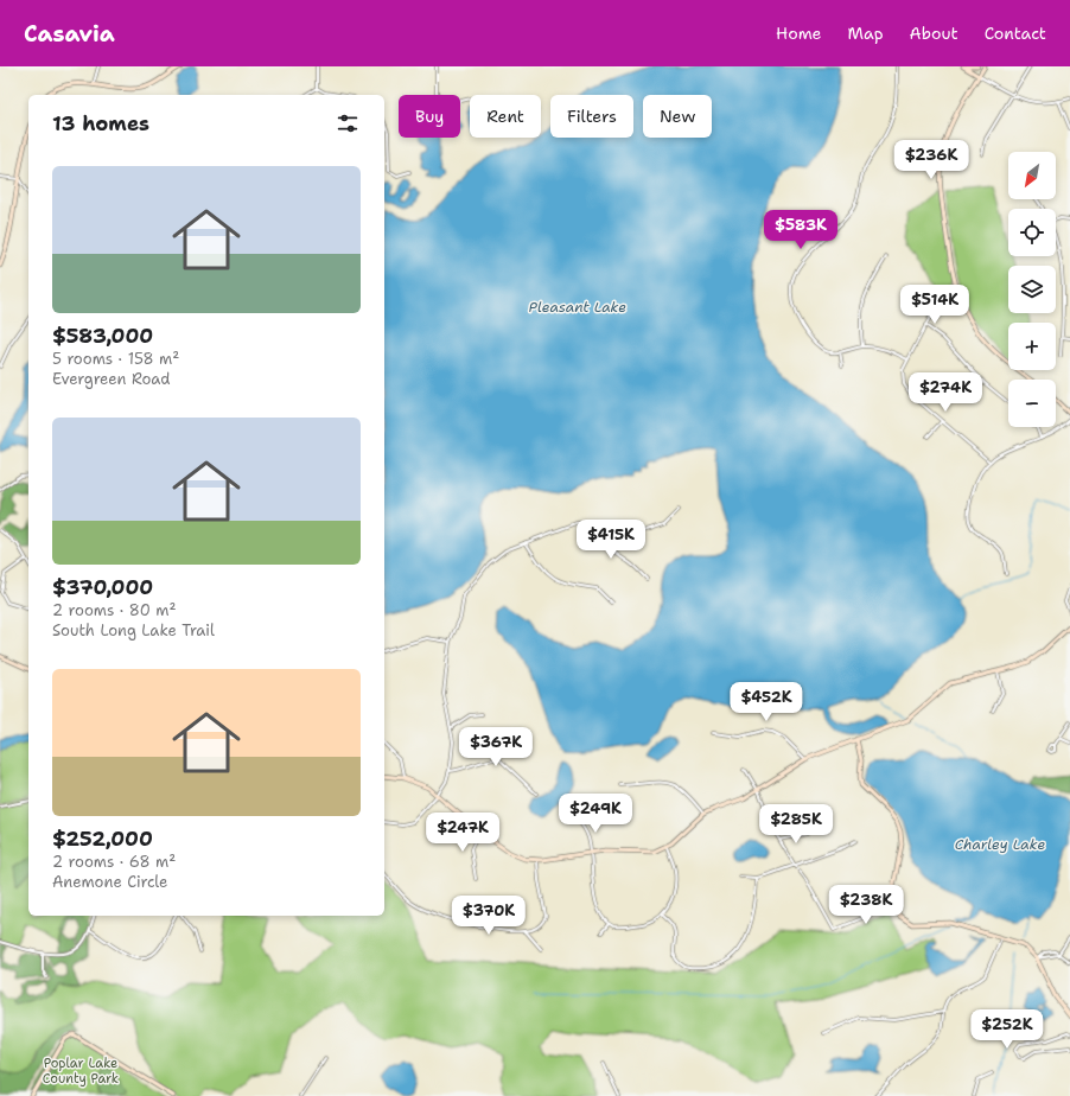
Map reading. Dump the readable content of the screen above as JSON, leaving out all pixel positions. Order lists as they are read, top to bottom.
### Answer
{
  "water": ["Pleasant Lake", "Charley Lake"],
  "parks": ["Poplar Lake County Park"],
  "north": "bottom left",
  "page": {
    "header": "Casavia",
    "nav": [
      "Home",
      "Map",
      "About",
      "Contact"
    ],
    "chip": [
      "Buy",
      "Rent",
      "Filters",
      "New"
    ],
    "heading": "13 homes",
    "price": [
      "$236K",
      "$583K",
      "$514K",
      "$274K",
      "$415K",
      "$452K",
      "$367K",
      "$249K",
      "$285K",
      "$247K",
      "$238K",
      "$370K",
      "$252K"
    ],
    "map_buttons": ["+", "−"],
    "list": [
      {
        "name": "$583,000",
        "note": "5 rooms · 158 m² · Evergreen Road"
      },
      {
        "name": "$370,000",
        "note": "2 rooms · 80 m² · South Long Lake Trail"
      },
      {
        "name": "$252,000",
        "note": "2 rooms · 68 m² · Anemone Circle"
      }
    ]
  }
}
